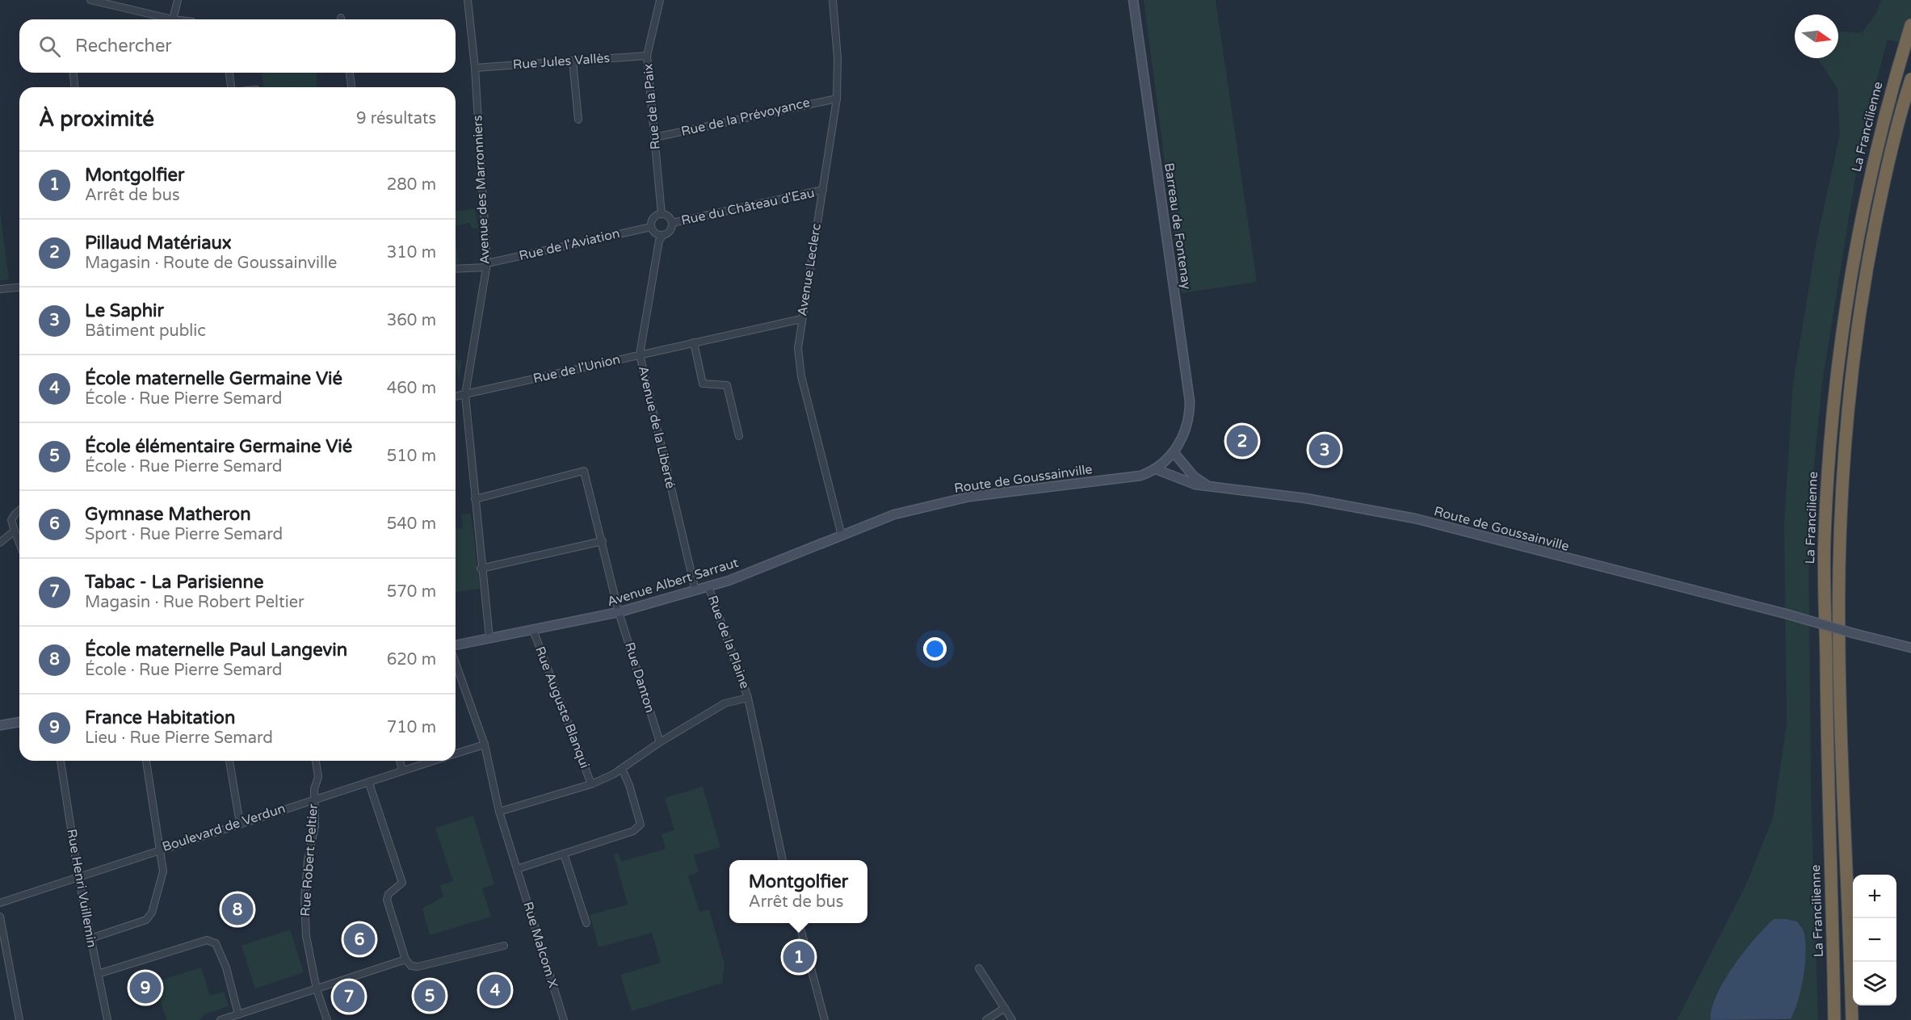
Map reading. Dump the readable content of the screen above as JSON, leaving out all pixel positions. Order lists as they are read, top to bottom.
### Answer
{
  "streets": {
    "highway": ["La Francilienne"],
    "street": [
      "Rue Jules Vallès",
      "Rue de la Paix",
      "Rue de la Prévoyance",
      "Avenue des Marronniers",
      "Rue du Château d'Eau",
      "Barreau de Fontenay",
      "Rue de l'Aviation",
      "Avenue Leclerc",
      "Rue de l'Union",
      "Avenue de la Liberté",
      "Route de Goussainville",
      "Avenue Albert Sarraut",
      "Rue de la Plaine",
      "Rue Danton",
      "Rue Auguste Blanqui",
      "Boulevard de Verdun",
      "Rue Robert Peltier",
      "Rue Henri Vuillemin",
      "Rue Malcom X"
    ]
  },
  "crossings": [
    ["Rue Jules Vallès", "Rue de la Paix"],
    ["Rue Jules Vallès", "Avenue des Marronniers"],
    ["Rue de la Paix", "Rue de la Prévoyance"],
    ["Rue de la Paix", "Rue du Château d'Eau"],
    ["Rue de la Paix", "Rue de l'Aviation"],
    ["Rue de la Paix", "Avenue de la Liberté"],
    ["Rue de la Prévoyance", "Avenue Leclerc"],
    ["Avenue des Marronniers", "Rue de l'Aviation"],
    ["Avenue des Marronniers", "Rue de l'Union"],
    ["Avenue des Marronniers", "Avenue Albert Sarraut"],
    ["Avenue des Marronniers", "Rue Danton"],
    ["Rue du Château d'Eau", "Rue de l'Aviation"],
    ["Rue du Château d'Eau", "Avenue Leclerc"],
    ["Rue du Château d'Eau", "Avenue de la Liberté"],
    ["Barreau de Fontenay", "Route de Goussainville"],
    ["Rue de l'Aviation", "Avenue de la Liberté"],
    ["Avenue Leclerc", "Rue de l'Union"],
    ["Avenue Leclerc", "Avenue Albert Sarraut"],
    ["Rue de l'Union", "Avenue de la Liberté"],
    ["Avenue de la Liberté", "Avenue Albert Sarraut"],
    ["Route de Goussainville", "Avenue Albert Sarraut"],
    ["Avenue Albert Sarraut", "Rue de la Plaine"],
    ["Avenue Albert Sarraut", "Rue Danton"],
    ["Avenue Albert Sarraut", "Rue Auguste Blanqui"],
    ["Boulevard de Verdun", "Rue Robert Peltier"],
    ["Boulevard de Verdun", "Rue Henri Vuillemin"],
    ["Boulevard de Verdun", "Rue Malcom X"]
  ],
  "north": "right",
  "page": {
    "search": "Rechercher",
    "heading": ["À proximité", "9 résultats"],
    "list": [
      {
        "mark": "1",
        "name": "Montgolfier",
        "note": "Arrêt de bus",
        "value": "280 m"
      },
      {
        "mark": "2",
        "name": "Pillaud Matériaux",
        "note": "Magasin · Route de Goussainville",
        "value": "310 m"
      },
      {
        "mark": "3",
        "name": "Le Saphir",
        "note": "Bâtiment public",
        "value": "360 m"
      },
      {
        "mark": "4",
        "name": "École maternelle Germaine Vié",
        "note": "École · Rue Pierre Semard",
        "value": "460 m"
      },
      {
        "mark": "5",
        "name": "École élémentaire Germaine Vié",
        "note": "École · Rue Pierre Semard",
        "value": "510 m"
      },
      {
        "mark": "6",
        "name": "Gymnase Matheron",
        "note": "Sport · Rue Pierre Semard",
        "value": "540 m"
      },
      {
        "mark": "7",
        "name": "Tabac - La Parisienne",
        "note": "Magasin · Rue Robert Peltier",
        "value": "570 m"
      },
      {
        "mark": "8",
        "name": "École maternelle Paul Langevin",
        "note": "École · Rue Pierre Semard",
        "value": "620 m"
      },
      {
        "mark": "9",
        "name": "France Habitation",
        "note": "Lieu · Rue Pierre Semard",
        "value": "710 m"
      }
    ],
    "pins": [
      "2",
      "3",
      "8",
      "6",
      "1",
      "9",
      "4",
      "5",
      "7"
    ],
    "popup": ["Montgolfier", "Arrêt de bus"],
    "map_buttons": ["+", "−"]
  }
}
